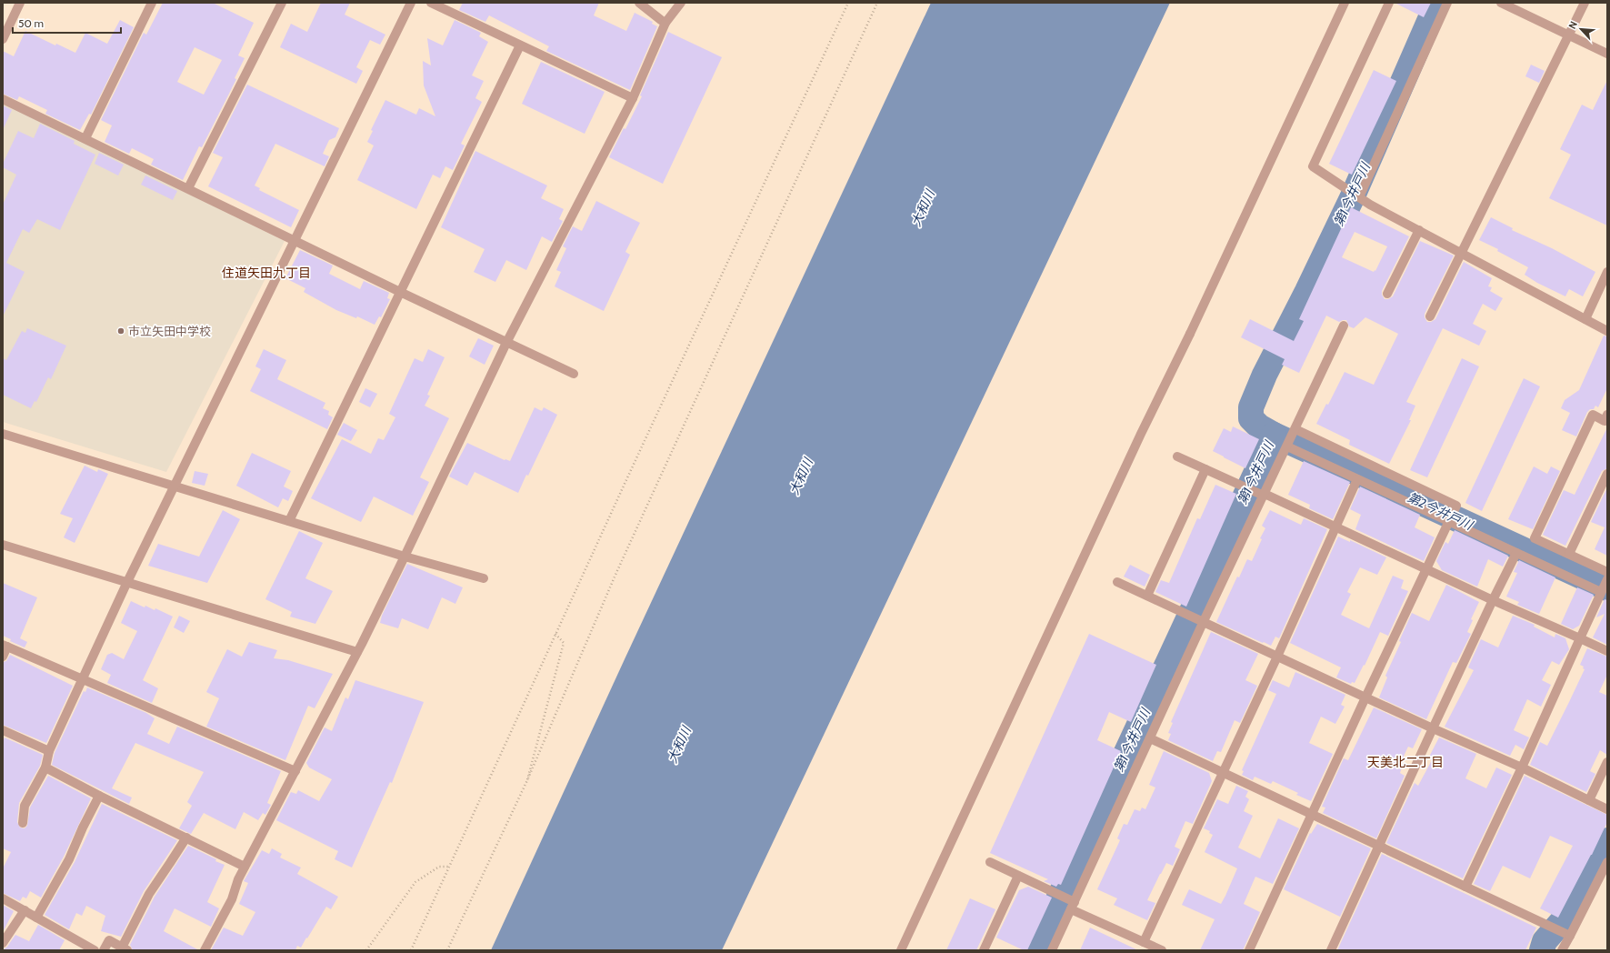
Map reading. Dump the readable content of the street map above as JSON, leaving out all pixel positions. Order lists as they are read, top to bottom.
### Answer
{
  "districts": ["住道矢田九丁目", "天美北二丁目"],
  "water": ["第1今井戸川", "大和川", "第2今井戸川"],
  "places": ["市立矢田中学校"],
  "scale_bar": "50 m",
  "north": "top left"
}
